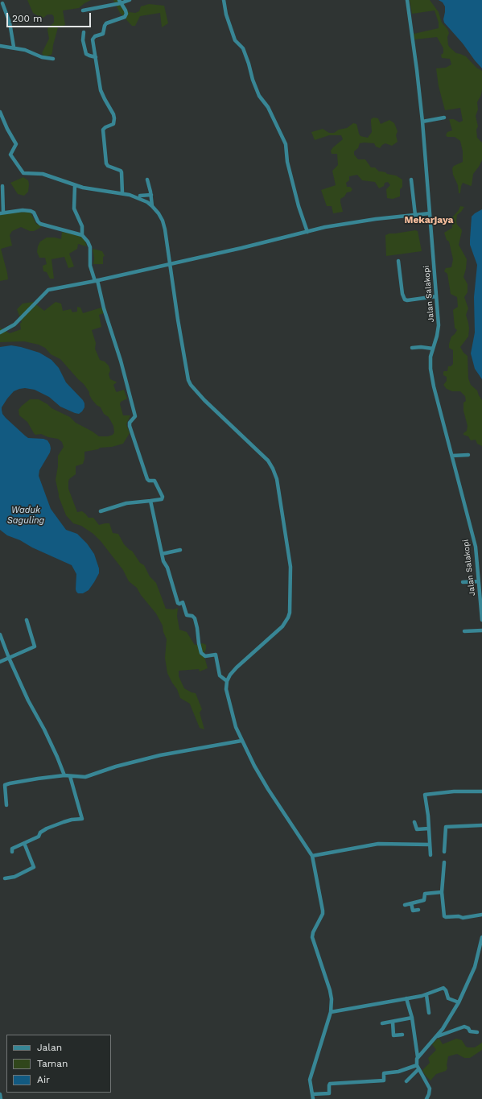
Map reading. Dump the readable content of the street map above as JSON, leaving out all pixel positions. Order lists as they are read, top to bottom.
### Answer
{
  "streets": {
    "street": ["Jalan Salakopi"]
  },
  "districts": ["Mekarjaya"],
  "water": ["Waduk Saguling"],
  "legend": ["Jalan", "Taman", "Air"],
  "scale_bar": "200 m"
}
